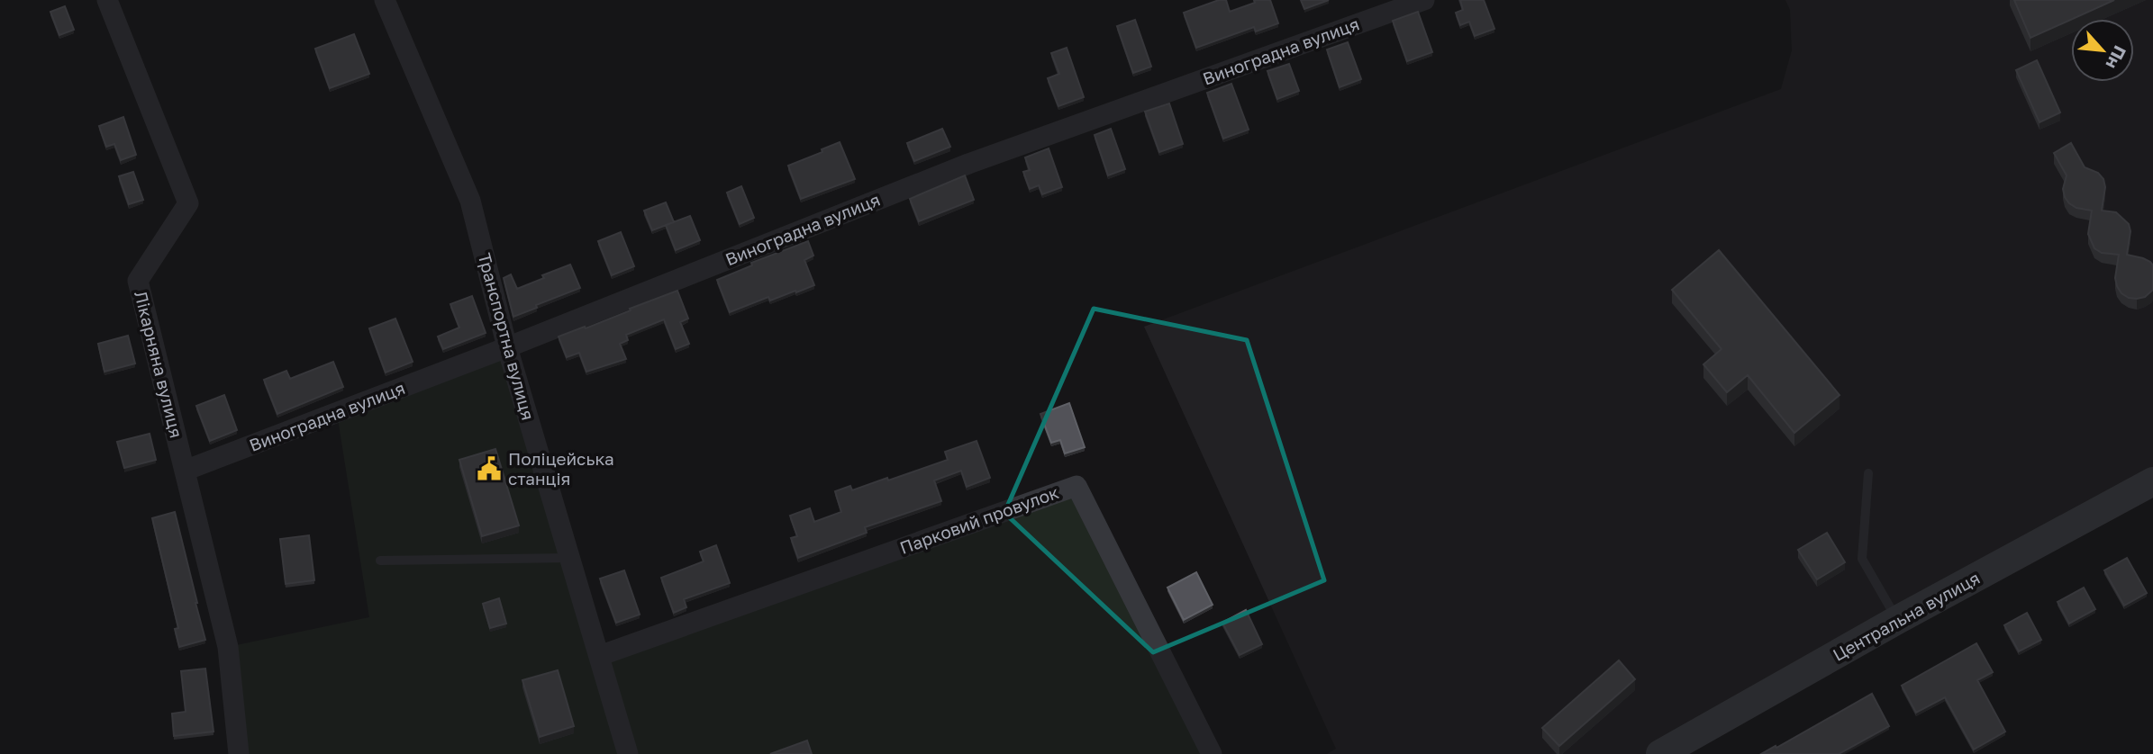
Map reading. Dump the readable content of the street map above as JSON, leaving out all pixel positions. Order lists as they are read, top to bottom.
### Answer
{
  "streets": {
    "street": [
      "Виноградна вулиця",
      "Транспортна вулиця",
      "Лікарняна вулиця",
      "Парковий провулок",
      "Центральна вулиця"
    ]
  },
  "crossings": [
    ["Виноградна вулиця", "Транспортна вулиця"],
    ["Виноградна вулиця", "Лікарняна вулиця"],
    ["Транспортна вулиця", "Парковий провулок"]
  ],
  "places": {
    "public building": ["Поліцейська станція"]
  },
  "north": "bottom right"
}
